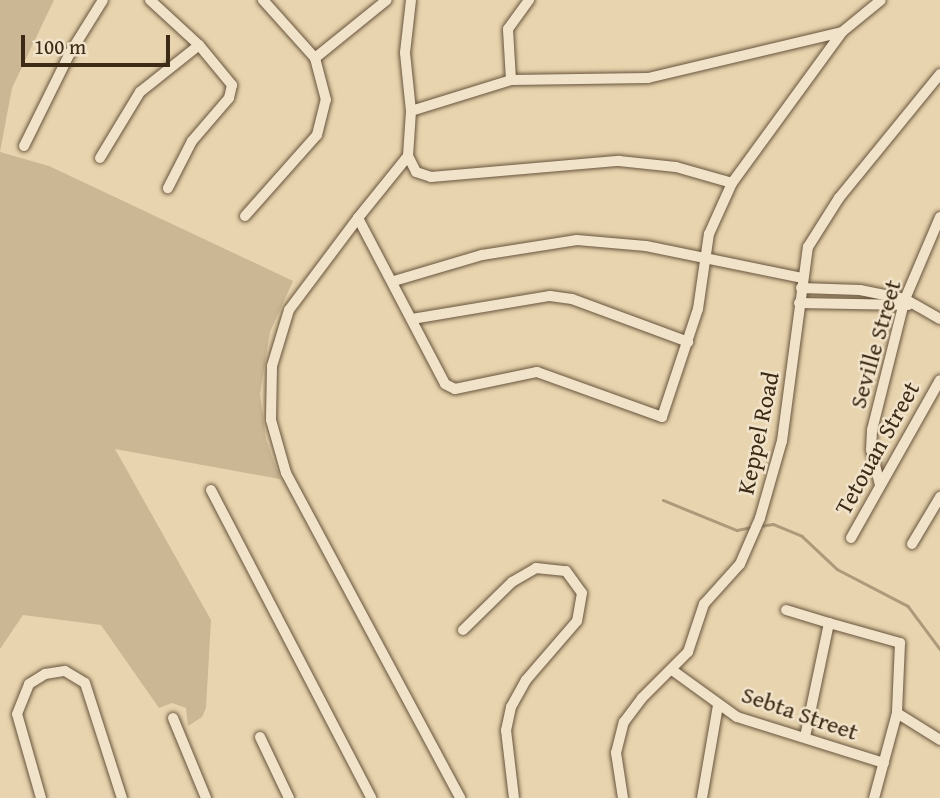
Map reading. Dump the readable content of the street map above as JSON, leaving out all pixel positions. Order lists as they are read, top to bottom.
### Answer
{
  "streets": {
    "street": [
      "Seville Street",
      "Keppel Road",
      "Tetouan Street",
      "Sebta Street"
    ]
  },
  "crossings": [
    ["Seville Street", "Tetouan Street"],
    ["Keppel Road", "Sebta Street"]
  ],
  "scale_bar": "100 m"
}
